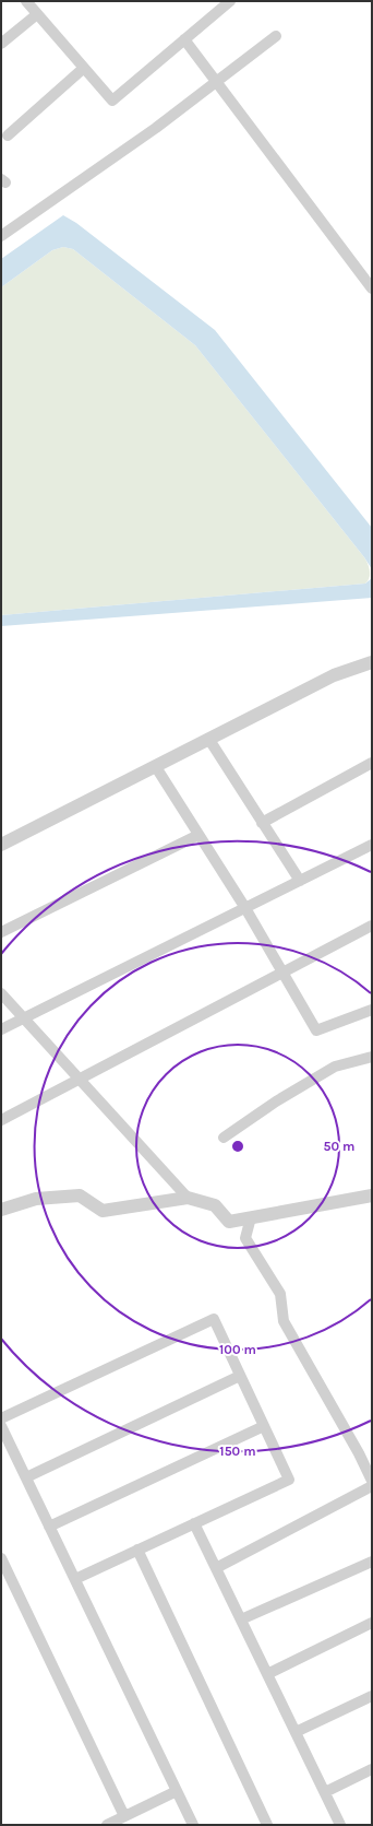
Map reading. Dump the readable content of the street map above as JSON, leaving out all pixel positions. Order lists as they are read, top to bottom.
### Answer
{
  "rings": ["50 m", "100 m", "150 m"]
}
